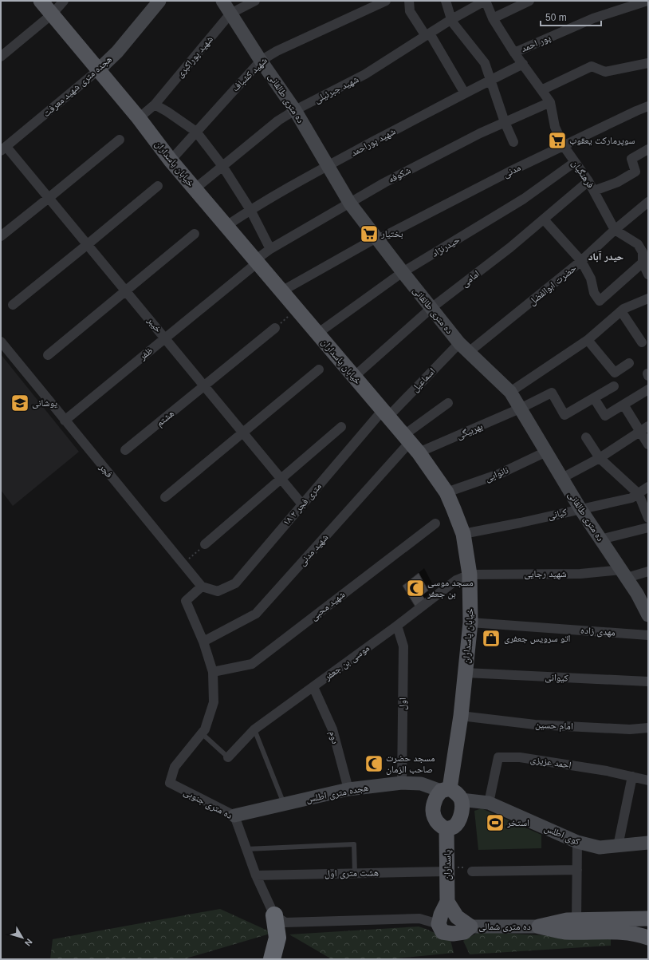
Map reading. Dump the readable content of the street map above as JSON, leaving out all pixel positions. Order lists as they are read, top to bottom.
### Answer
{
  "streets": {
    "main road": ["خیابان پاسداران", "پاسداران"],
    "street": [
      "پور احمد",
      "شهید پوراکبری",
      "شهید کشباف",
      "هجده متری شهید معرفت",
      "شهید جبرئیلی",
      "ده متری طالقانی",
      "شهید پوراحمد",
      "مدنی",
      "فرهنگیان",
      "شکوفه",
      "حیدرنژاد",
      "امامی",
      "حضرت ابوالفضل",
      "خیبر",
      "ظفر",
      "اسماعیل",
      "هشتم",
      "بهربیگی",
      "فجر",
      "نانوایی",
      "۱۸ متری فجر ۲",
      "کیانی",
      "شهید مدنی",
      "شهید رجایی",
      "شهید محبی",
      "مهدی زاده",
      "موسی بن جعفر",
      "کیوانی",
      "اول",
      "امام حسین",
      "دوم",
      "احمد عزیزی",
      "هجده متری اطلس",
      "ده متری جنوبی",
      "کوی اطلس",
      "هشت متری اول",
      "ده متری شمالی"
    ]
  },
  "crossings": [
    ["پور احمد", "فرهنگیان"],
    ["شهید پوراکبری", "ده متری طالقانی"],
    ["شهید پوراکبری", "خیابان پاسداران"],
    ["شهید کشباف", "ده متری طالقانی"],
    ["شهید کشباف", "خیابان پاسداران"],
    ["هجده متری شهید معرفت", "خیابان پاسداران"],
    ["هجده متری شهید معرفت", "خیبر"],
    ["شهید جبرئیلی", "ده متری طالقانی"],
    ["شهید جبرئیلی", "خیابان پاسداران"],
    ["شهید جبرئیلی", "فرهنگیان"],
    ["ده متری طالقانی", "شهید پوراحمد"],
    ["ده متری طالقانی", "مدنی"],
    ["ده متری طالقانی", "شکوفه"],
    ["ده متری طالقانی", "حیدرنژاد"],
    ["ده متری طالقانی", "امامی"],
    ["ده متری طالقانی", "حضرت ابوالفضل"],
    ["ده متری طالقانی", "اسماعیل"],
    ["ده متری طالقانی", "بهربیگی"],
    ["ده متری طالقانی", "نانوایی"],
    ["ده متری طالقانی", "کیانی"],
    ["ده متری طالقانی", "شهید رجایی"],
    ["شهید پوراحمد", "خیابان پاسداران"],
    ["شهید پوراحمد", "فرهنگیان"],
    ["خیابان پاسداران", "مدنی"],
    ["خیابان پاسداران", "شکوفه"],
    ["خیابان پاسداران", "حیدرنژاد"],
    ["خیابان پاسداران", "امامی"],
    ["خیابان پاسداران", "ظفر"],
    ["خیابان پاسداران", "اسماعیل"],
    ["خیابان پاسداران", "بهربیگی"],
    ["خیابان پاسداران", "نانوایی"],
    ["خیابان پاسداران", "۱۸ متری فجر ۲"],
    ["خیابان پاسداران", "کیانی"],
    ["خیابان پاسداران", "شهید مدنی"],
    ["خیابان پاسداران", "شهید رجایی"],
    ["خیابان پاسداران", "مهدی زاده"],
    ["خیابان پاسداران", "موسی بن جعفر"],
    ["خیابان پاسداران", "کیوانی"],
    ["خیابان پاسداران", "امام حسین"],
    ["خیابان پاسداران", "هجده متری اطلس"],
    ["خیابان پاسداران", "کوی اطلس"],
    ["خیابان پاسداران", "پاسداران"],
    ["مدنی", "فرهنگیان"],
    ["فرهنگیان", "شکوفه"],
    ["فرهنگیان", "حیدرنژاد"],
    ["فرهنگیان", "امامی"],
    ["فرهنگیان", "حضرت ابوالفضل"],
    ["شکوفه", "ظفر"],
    ["حضرت ابوالفضل", "اسماعیل"],
    ["خیبر", "ظفر"],
    ["خیبر", "هشتم"],
    ["خیبر", "۱۸ متری فجر ۲"],
    ["ظفر", "فجر"],
    ["اسماعیل", "۱۸ متری فجر ۲"],
    ["بهربیگی", "شهید مدنی"],
    ["فجر", "۱۸ متری فجر ۲"],
    ["فجر", "ده متری جنوبی"],
    ["۱۸ متری فجر ۲", "ده متری جنوبی"],
    ["شهید مدنی", "ده متری جنوبی"],
    ["شهید رجایی", "موسی بن جعفر"],
    ["شهید محبی", "ده متری جنوبی"],
    ["موسی بن جعفر", "اول"],
    ["موسی بن جعفر", "دوم"],
    ["اول", "هجده متری اطلس"],
    ["دوم", "هجده متری اطلس"],
    ["احمد عزیزی", "کوی اطلس"],
    ["هجده متری اطلس", "ده متری جنوبی"],
    ["هجده متری اطلس", "کوی اطلس"],
    ["هجده متری اطلس", "پاسداران"],
    ["ده متری جنوبی", "هشت متری اول"],
    ["کوی اطلس", "پاسداران"],
    ["پاسداران", "هشت متری اول"]
  ],
  "districts": ["حیدر آباد"],
  "places": {
    "supermarket": ["سوپرمارکت یعقوب", "بختیار"],
    "school or university": ["یوشانی"],
    "mosque": ["مسجد موسی بن جعفر", "مسجد حضرت صاحب الزمان"],
    "shop": ["اتو سرویس جعفری"],
    "sports": ["استخر"]
  },
  "scale_bar": "50 m",
  "north": "bottom right"
}
